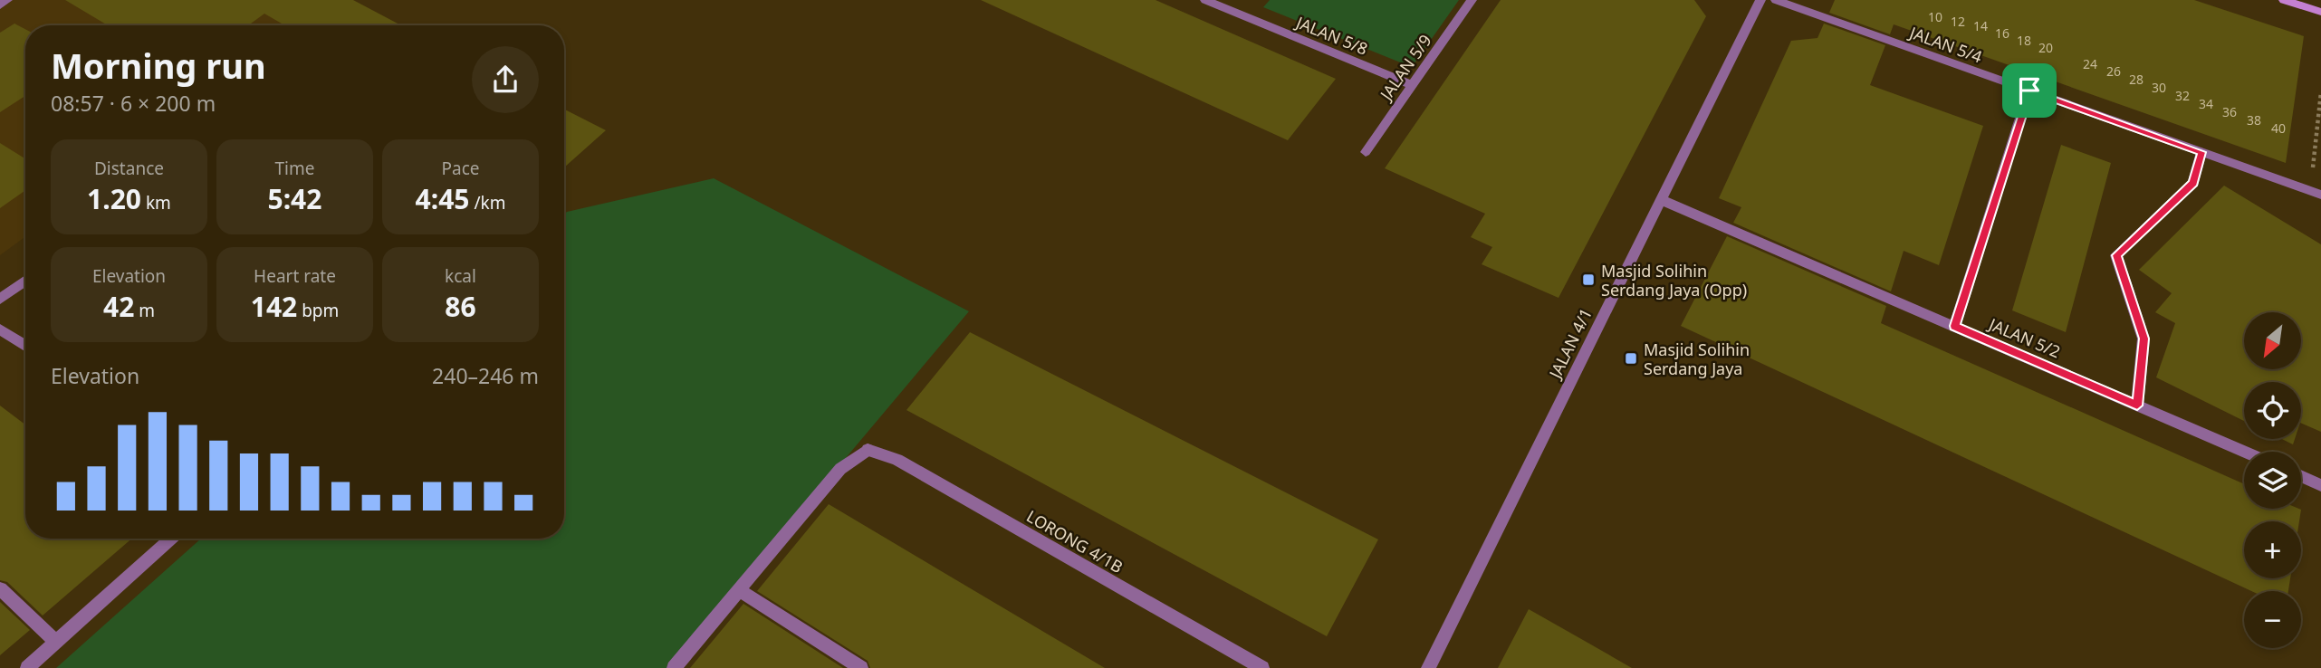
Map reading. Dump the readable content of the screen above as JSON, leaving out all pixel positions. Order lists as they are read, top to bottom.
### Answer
{
  "streets": {
    "street": [
      "JALAN 5/8",
      "JALAN 5/4",
      "JALAN 5/9",
      "JALAN 5/2",
      "JALAN 4/1",
      "LORONG 4/1B"
    ]
  },
  "crossings": [
    ["JALAN 5/8", "JALAN 5/9"],
    ["JALAN 5/2", "JALAN 4/1"]
  ],
  "places": {
    "transit": ["Masjid Solihin Serdang Jaya (Opp)", "Masjid Solihin Serdang Jaya"]
  },
  "house_numbers": [
    "10",
    "12",
    "14",
    "16",
    "18",
    "20",
    "24",
    "26",
    "28",
    "30",
    "32",
    "34",
    "36",
    "38",
    "40"
  ],
  "north": "bottom left",
  "page": {
    "heading": ["Morning run", "08:57 · 6 × 200 m"],
    "stats": [
      ["Distance", "1.20 km"],
      ["Time", "5:42"],
      ["Pace", "4:45 /km"],
      ["Elevation", "42 m"],
      ["Heart rate", "142 bpm"],
      ["kcal", "86"]
    ],
    "map_buttons": ["+", "−"],
    "chart": ["Elevation", "240–246 m"]
  }
}
